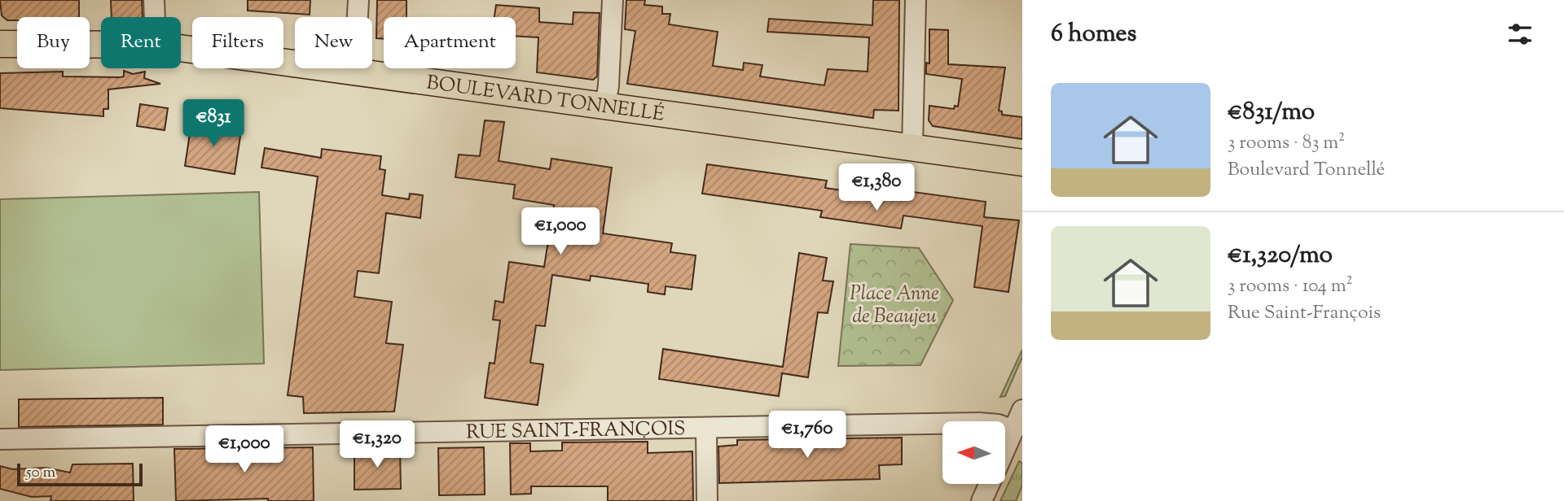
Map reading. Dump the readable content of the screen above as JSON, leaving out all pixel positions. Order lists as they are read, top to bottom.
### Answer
{
  "streets": {
    "main road": ["BOULEVARD TONNELLÉ"],
    "street": ["RUE SAINT-FRANÇOIS"]
  },
  "parks": ["Place Anne de Beaujeu"],
  "scale_bar": "50 m",
  "north": "left",
  "page": {
    "heading": "6 homes",
    "chip": [
      "Buy",
      "Rent",
      "Filters",
      "New",
      "Apartment"
    ],
    "list": [
      {
        "name": "€831/mo",
        "note": "3 rooms · 83 m² · Boulevard Tonnellé"
      },
      {
        "name": "€1,320/mo",
        "note": "3 rooms · 104 m² · Rue Saint-François"
      }
    ],
    "price": [
      "€831",
      "€1,380",
      "€1,000",
      "€1,760",
      "€1,320",
      "€1,000"
    ],
    "scale": "50 m"
  }
}
